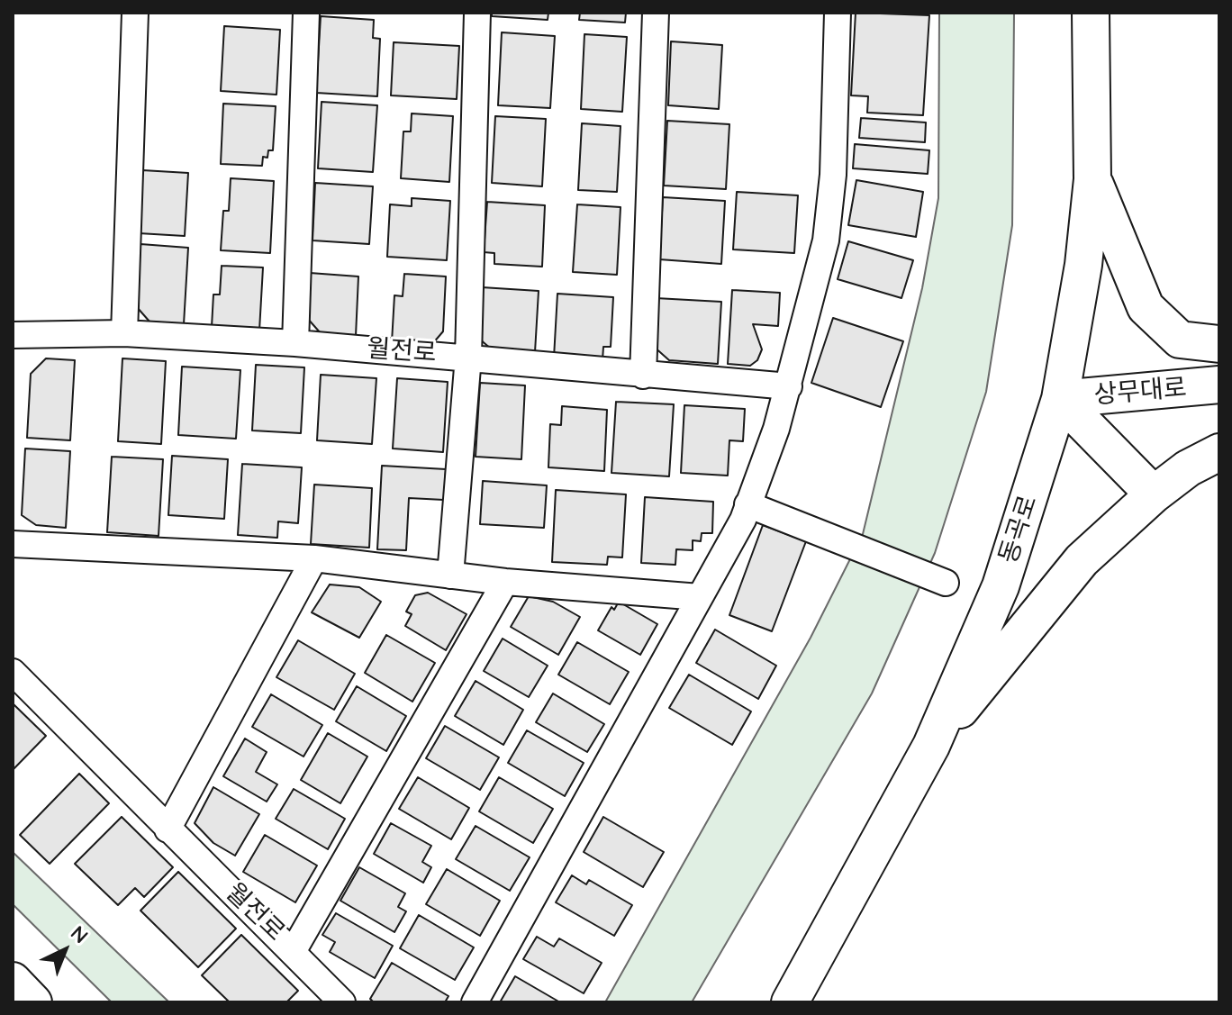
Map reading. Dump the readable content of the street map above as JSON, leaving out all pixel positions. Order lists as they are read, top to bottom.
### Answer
{
  "streets": {
    "main road": ["상무대로", "동곡로"],
    "street": ["월전로"]
  },
  "crossings": [
    ["상무대로", "동곡로"]
  ],
  "north": "top right"
}
